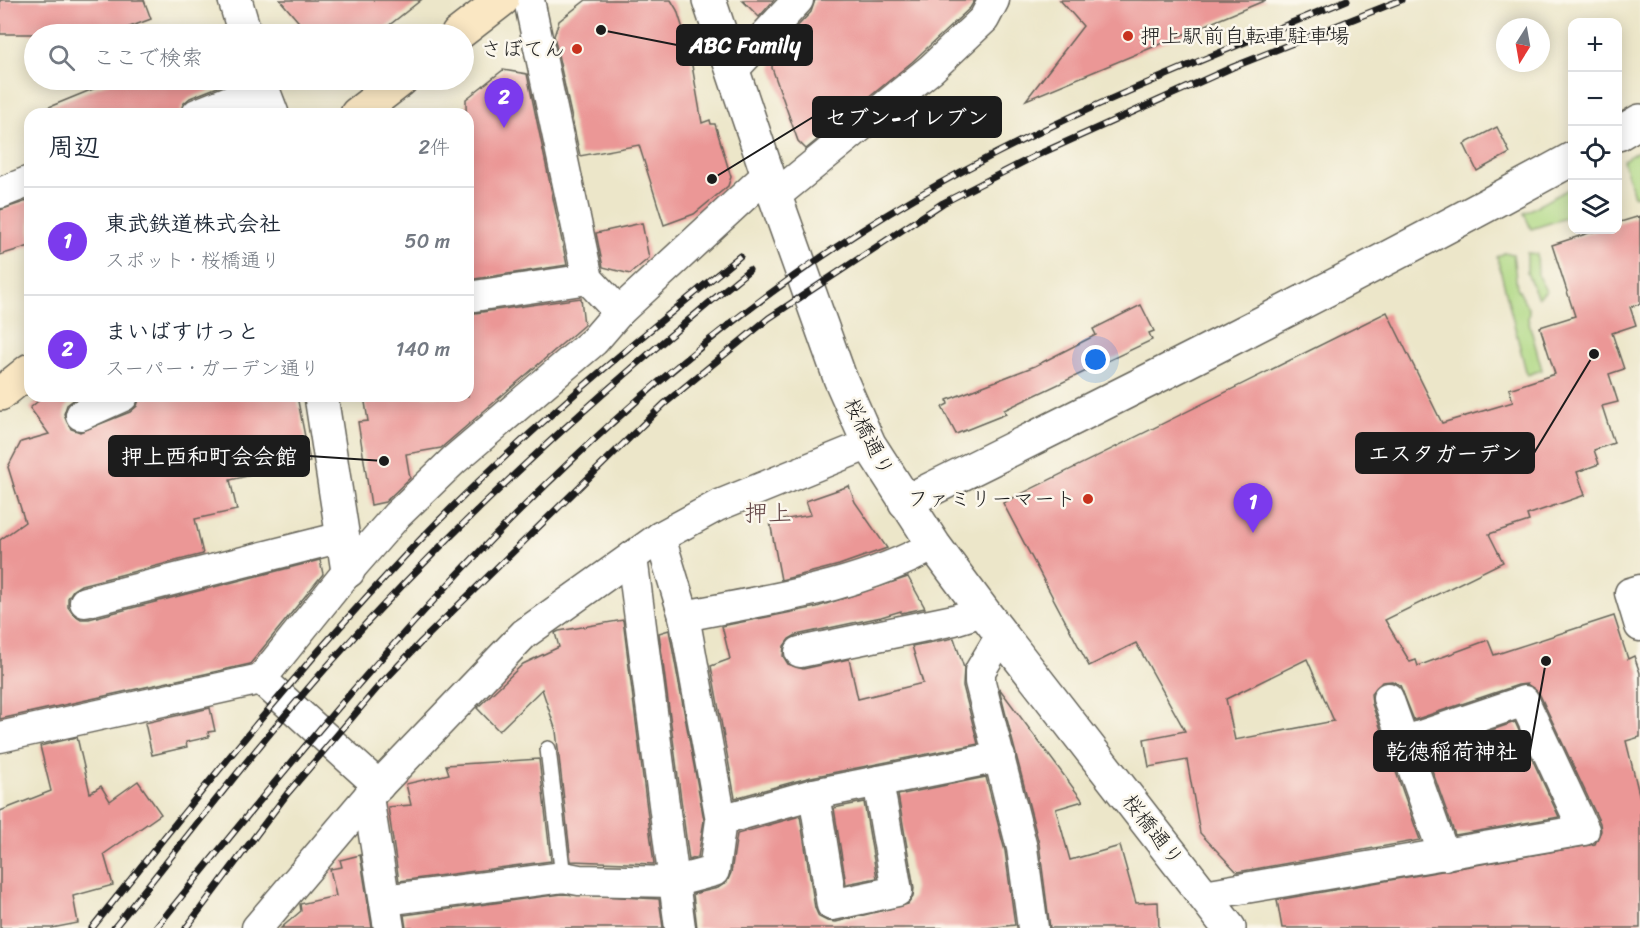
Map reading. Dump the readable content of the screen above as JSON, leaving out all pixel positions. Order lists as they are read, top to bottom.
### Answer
{
  "streets": {
    "street": ["桜橋通り"]
  },
  "districts": ["押上"],
  "places": [
    "ABC Family",
    "押上駅前自転車駐車場",
    "さぼてん",
    "セブン-イレブン",
    "エスタガーデン",
    "押上西和町会会館",
    "ファミリーマート",
    "乾徳稲荷神社"
  ],
  "north": "bottom",
  "page": {
    "map_buttons": ["+", "−"],
    "search": "ここで検索",
    "pins": ["2", "1"],
    "heading": ["周辺", "2件"],
    "list": [
      {
        "mark": "1",
        "name": "東武鉄道株式会社",
        "note": "スポット · 桜橋通り",
        "value": "50 m"
      },
      {
        "mark": "2",
        "name": "まいばすけっと",
        "note": "スーパー · ガーデン通り",
        "value": "140 m"
      }
    ]
  }
}
